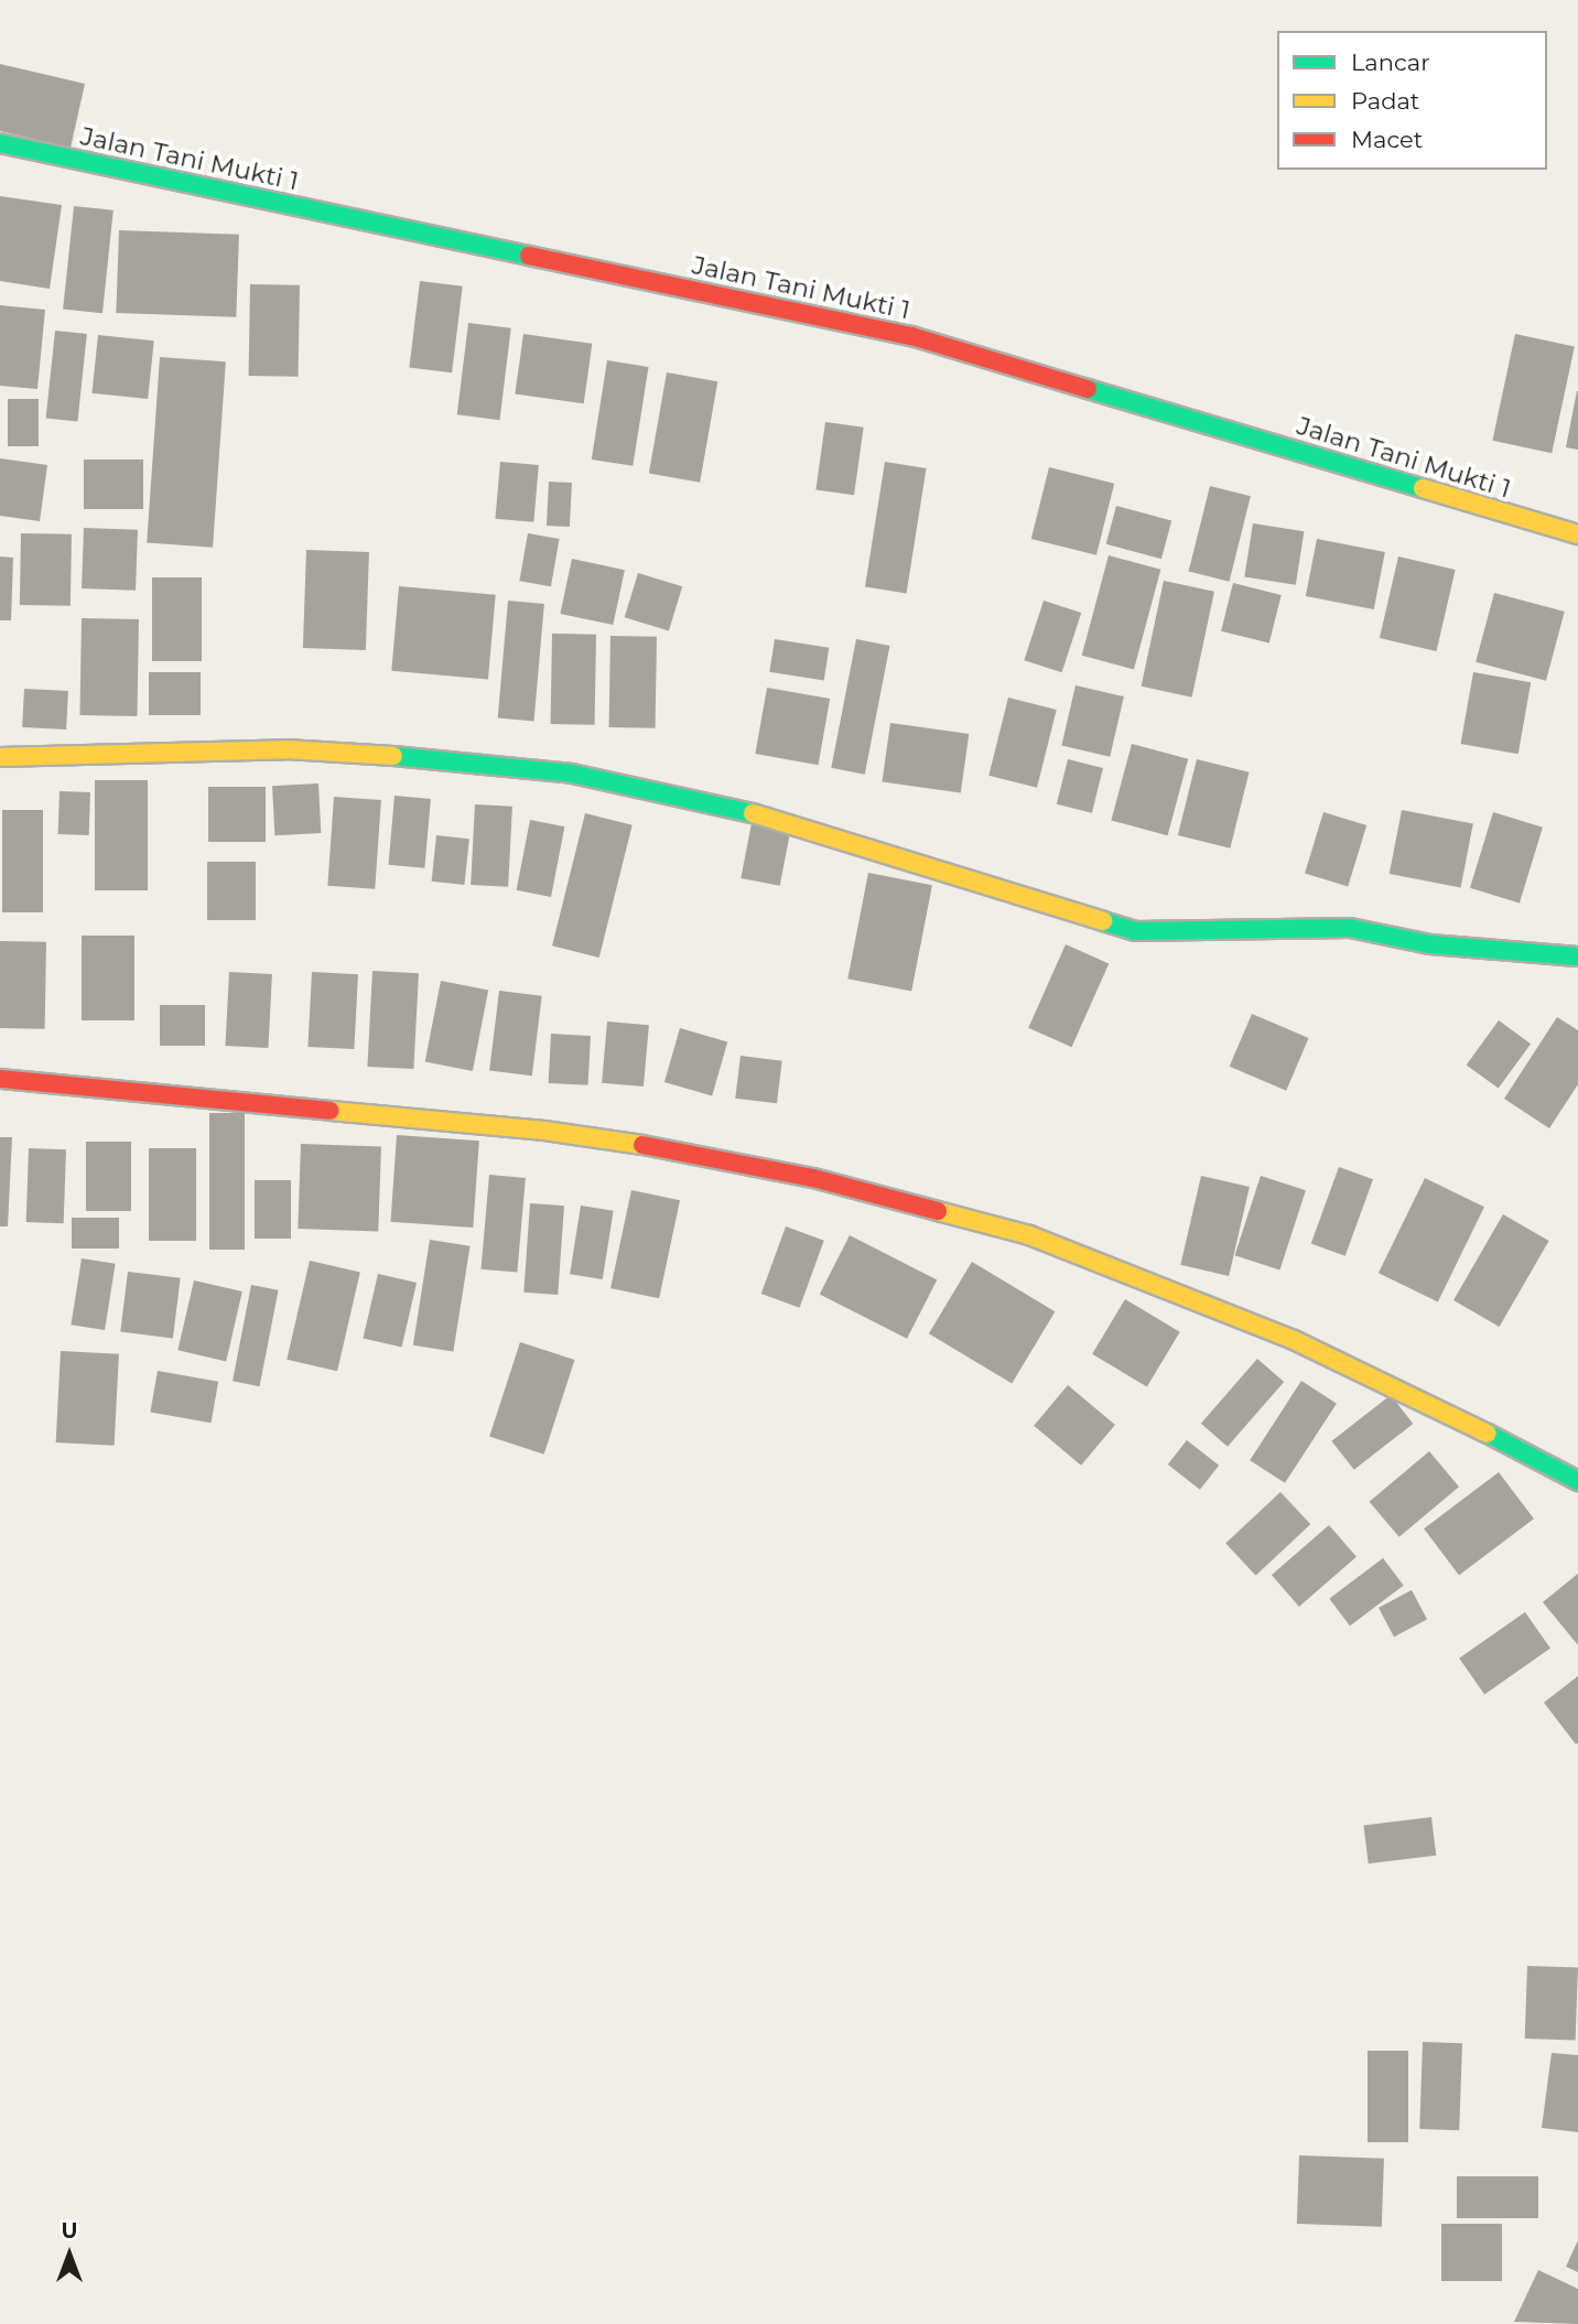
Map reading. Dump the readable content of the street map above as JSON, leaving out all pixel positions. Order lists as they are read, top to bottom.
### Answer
{
  "streets": {
    "street": ["Jalan Tani Mukti 1"]
  },
  "legend": ["Lancar", "Padat", "Macet"],
  "north": "top"
}
